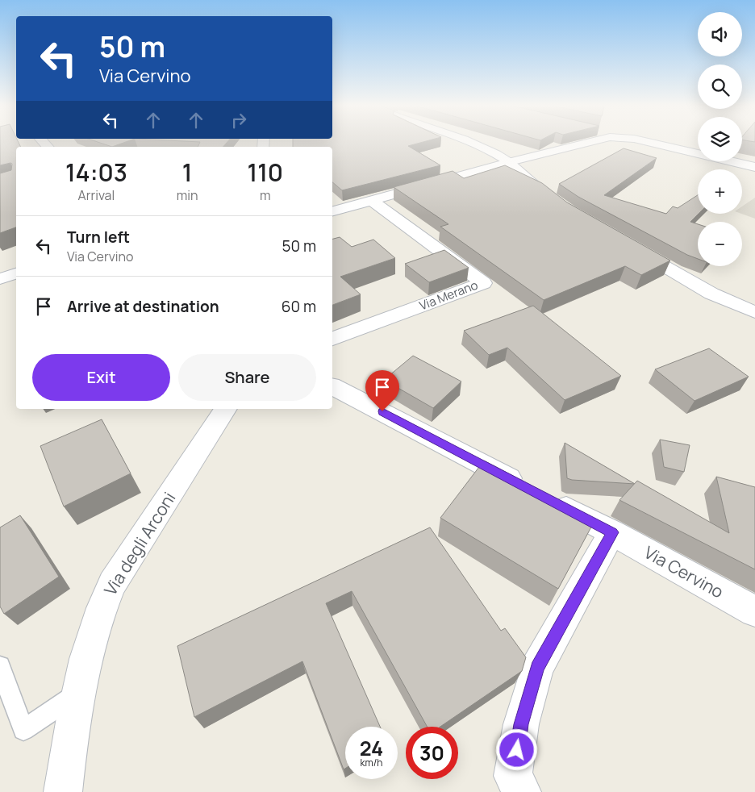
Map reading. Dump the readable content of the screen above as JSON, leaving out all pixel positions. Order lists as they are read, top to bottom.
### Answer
{
  "streets": {
    "street": ["Via Merano", "Via degli Arconi", "Via Cervino"]
  },
  "page": {
    "map_buttons": ["+", "−"],
    "turn": ["50 m", "Via Cervino"],
    "eta": [
      "14:03",
      "Arrival",
      "1",
      "min",
      "110",
      "m"
    ],
    "list": [
      {
        "name": "Turn left",
        "note": "Via Cervino",
        "value": "50 m"
      },
      {
        "name": "Arrive at destination",
        "value": "60 m"
      }
    ],
    "buttons": ["Exit", "Share"],
    "speed": "24 km/h",
    "limit": "30"
  }
}
